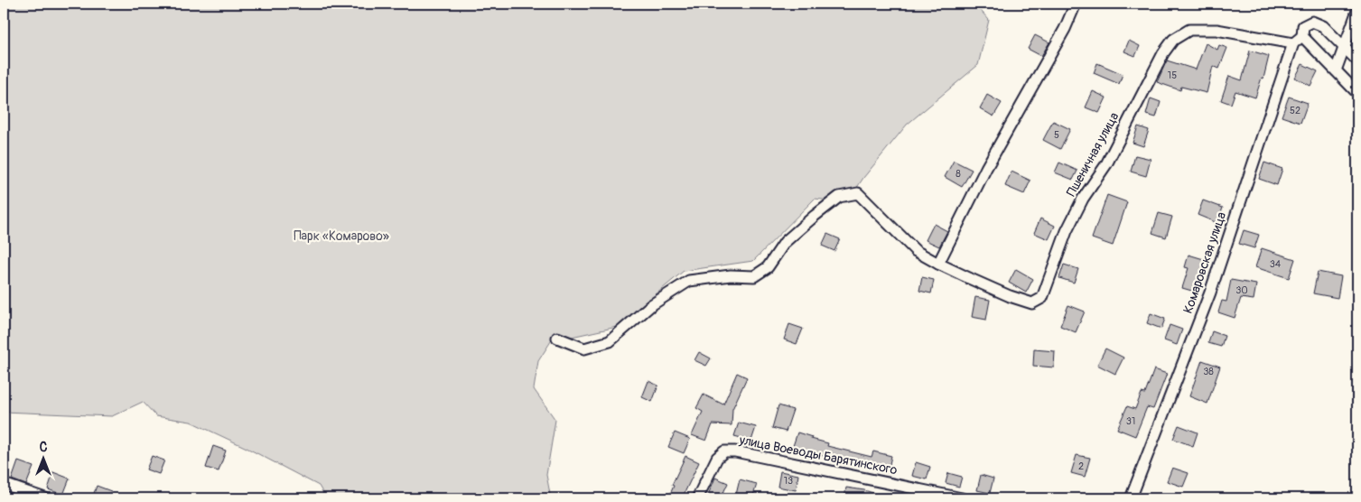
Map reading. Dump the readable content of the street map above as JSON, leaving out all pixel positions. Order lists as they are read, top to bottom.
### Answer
{
  "streets": {
    "street": ["Пшеничная улица", "Комаровская улица", "улица Воеводы Барятинского"]
  },
  "crossings": [
    ["Пшеничная улица", "Комаровская улица"]
  ],
  "parks": ["Парк «Комарово»"],
  "house_numbers": [
    "15",
    "52",
    "5",
    "8",
    "34",
    "30",
    "38",
    "31",
    "2",
    "13"
  ],
  "north": "top"
}
